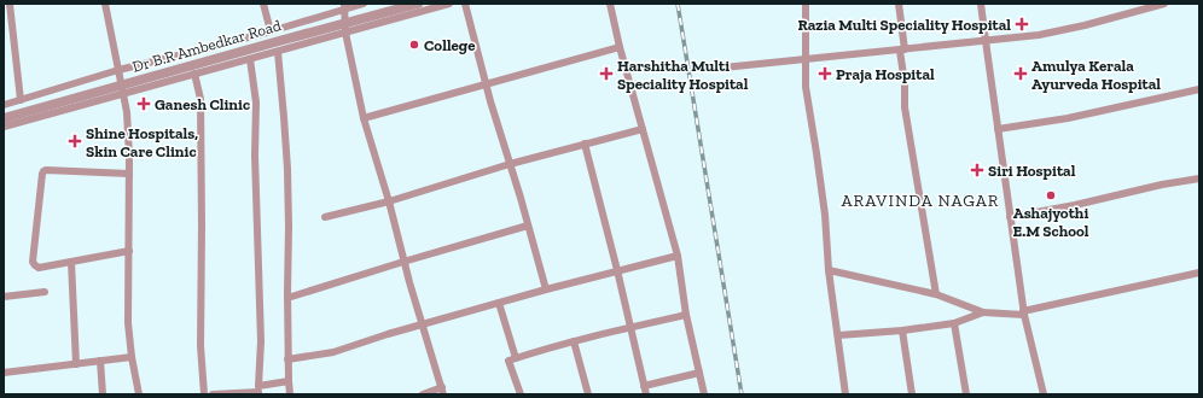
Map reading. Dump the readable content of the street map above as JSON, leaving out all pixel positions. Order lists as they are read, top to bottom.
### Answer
{
  "streets": {
    "street": ["Dr B.R Ambedkar Road"]
  },
  "districts": ["ARAVINDA NAGAR"],
  "places": {
    "health": [
      "Razia Multi Speciality Hospital",
      "Harshitha Multi Speciality Hospital",
      "Praja Hospital",
      "Amulya Kerala Ayurveda Hospital",
      "Ganesh Clinic",
      "Shine Hospitals, Skin Care Clinic",
      "Siri Hospital"
    ],
    "other": ["College", "Ashajyothi E.M School"]
  }
}
